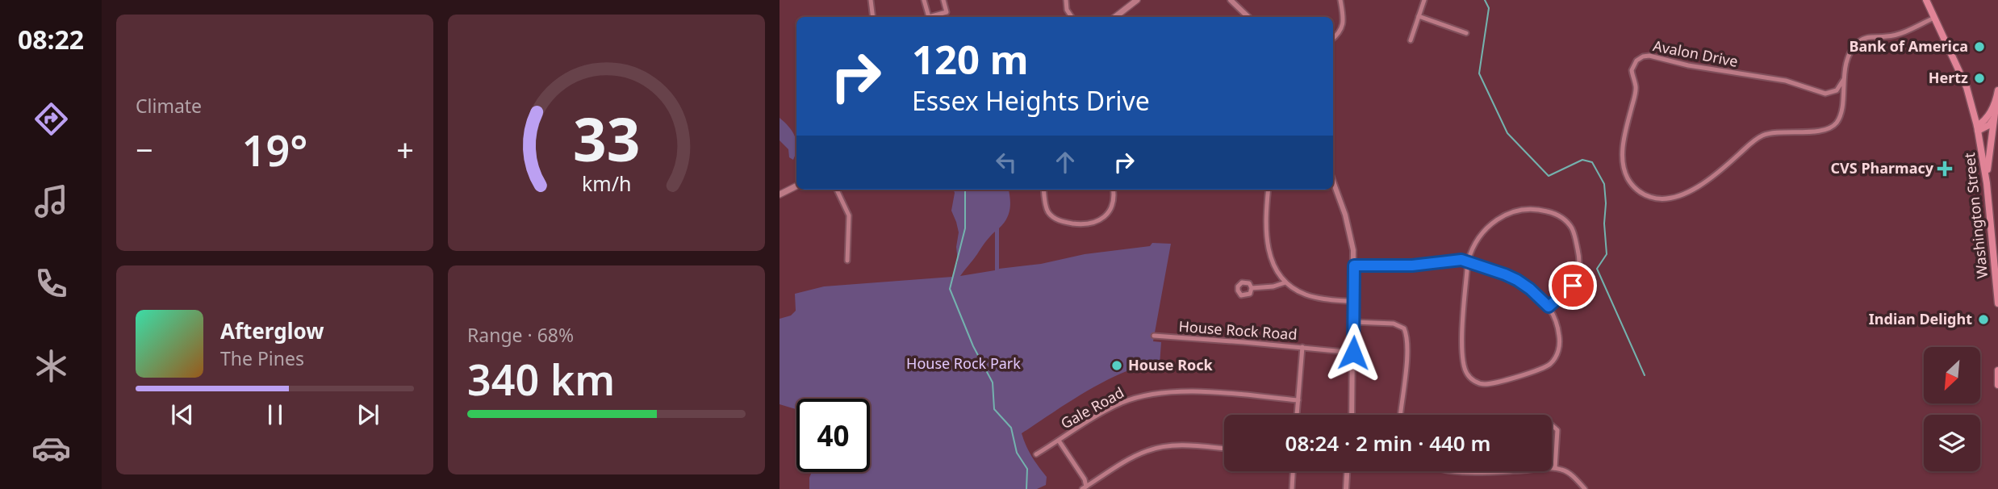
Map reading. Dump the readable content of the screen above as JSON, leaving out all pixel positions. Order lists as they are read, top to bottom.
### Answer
{
  "streets": {
    "main road": ["Washington Street"],
    "street": ["Avalon Drive", "House Rock Road", "Gale Road"]
  },
  "crossings": [
    ["Avalon Drive", "Washington Street"]
  ],
  "parks": ["House Rock Park"],
  "places": {
    "other": [
      "Bank of America",
      "Hertz",
      "Indian Delight",
      "House Rock"
    ],
    "health": ["CVS Pharmacy"]
  },
  "north": "bottom left",
  "page": {
    "tabs": "08:22",
    "tile": [
      "Climate",
      ["Range · 68%", "340 km"]
    ],
    "turn": ["120 m", "Essex Heights Drive"],
    "heat": ["−", "19°", "+"],
    "song": ["Afterglow", "The Pines"],
    "limit": "40",
    "trip": "08:24 · 2 min · 440 m",
    "gauge": ["33", "km/h"]
  }
}
